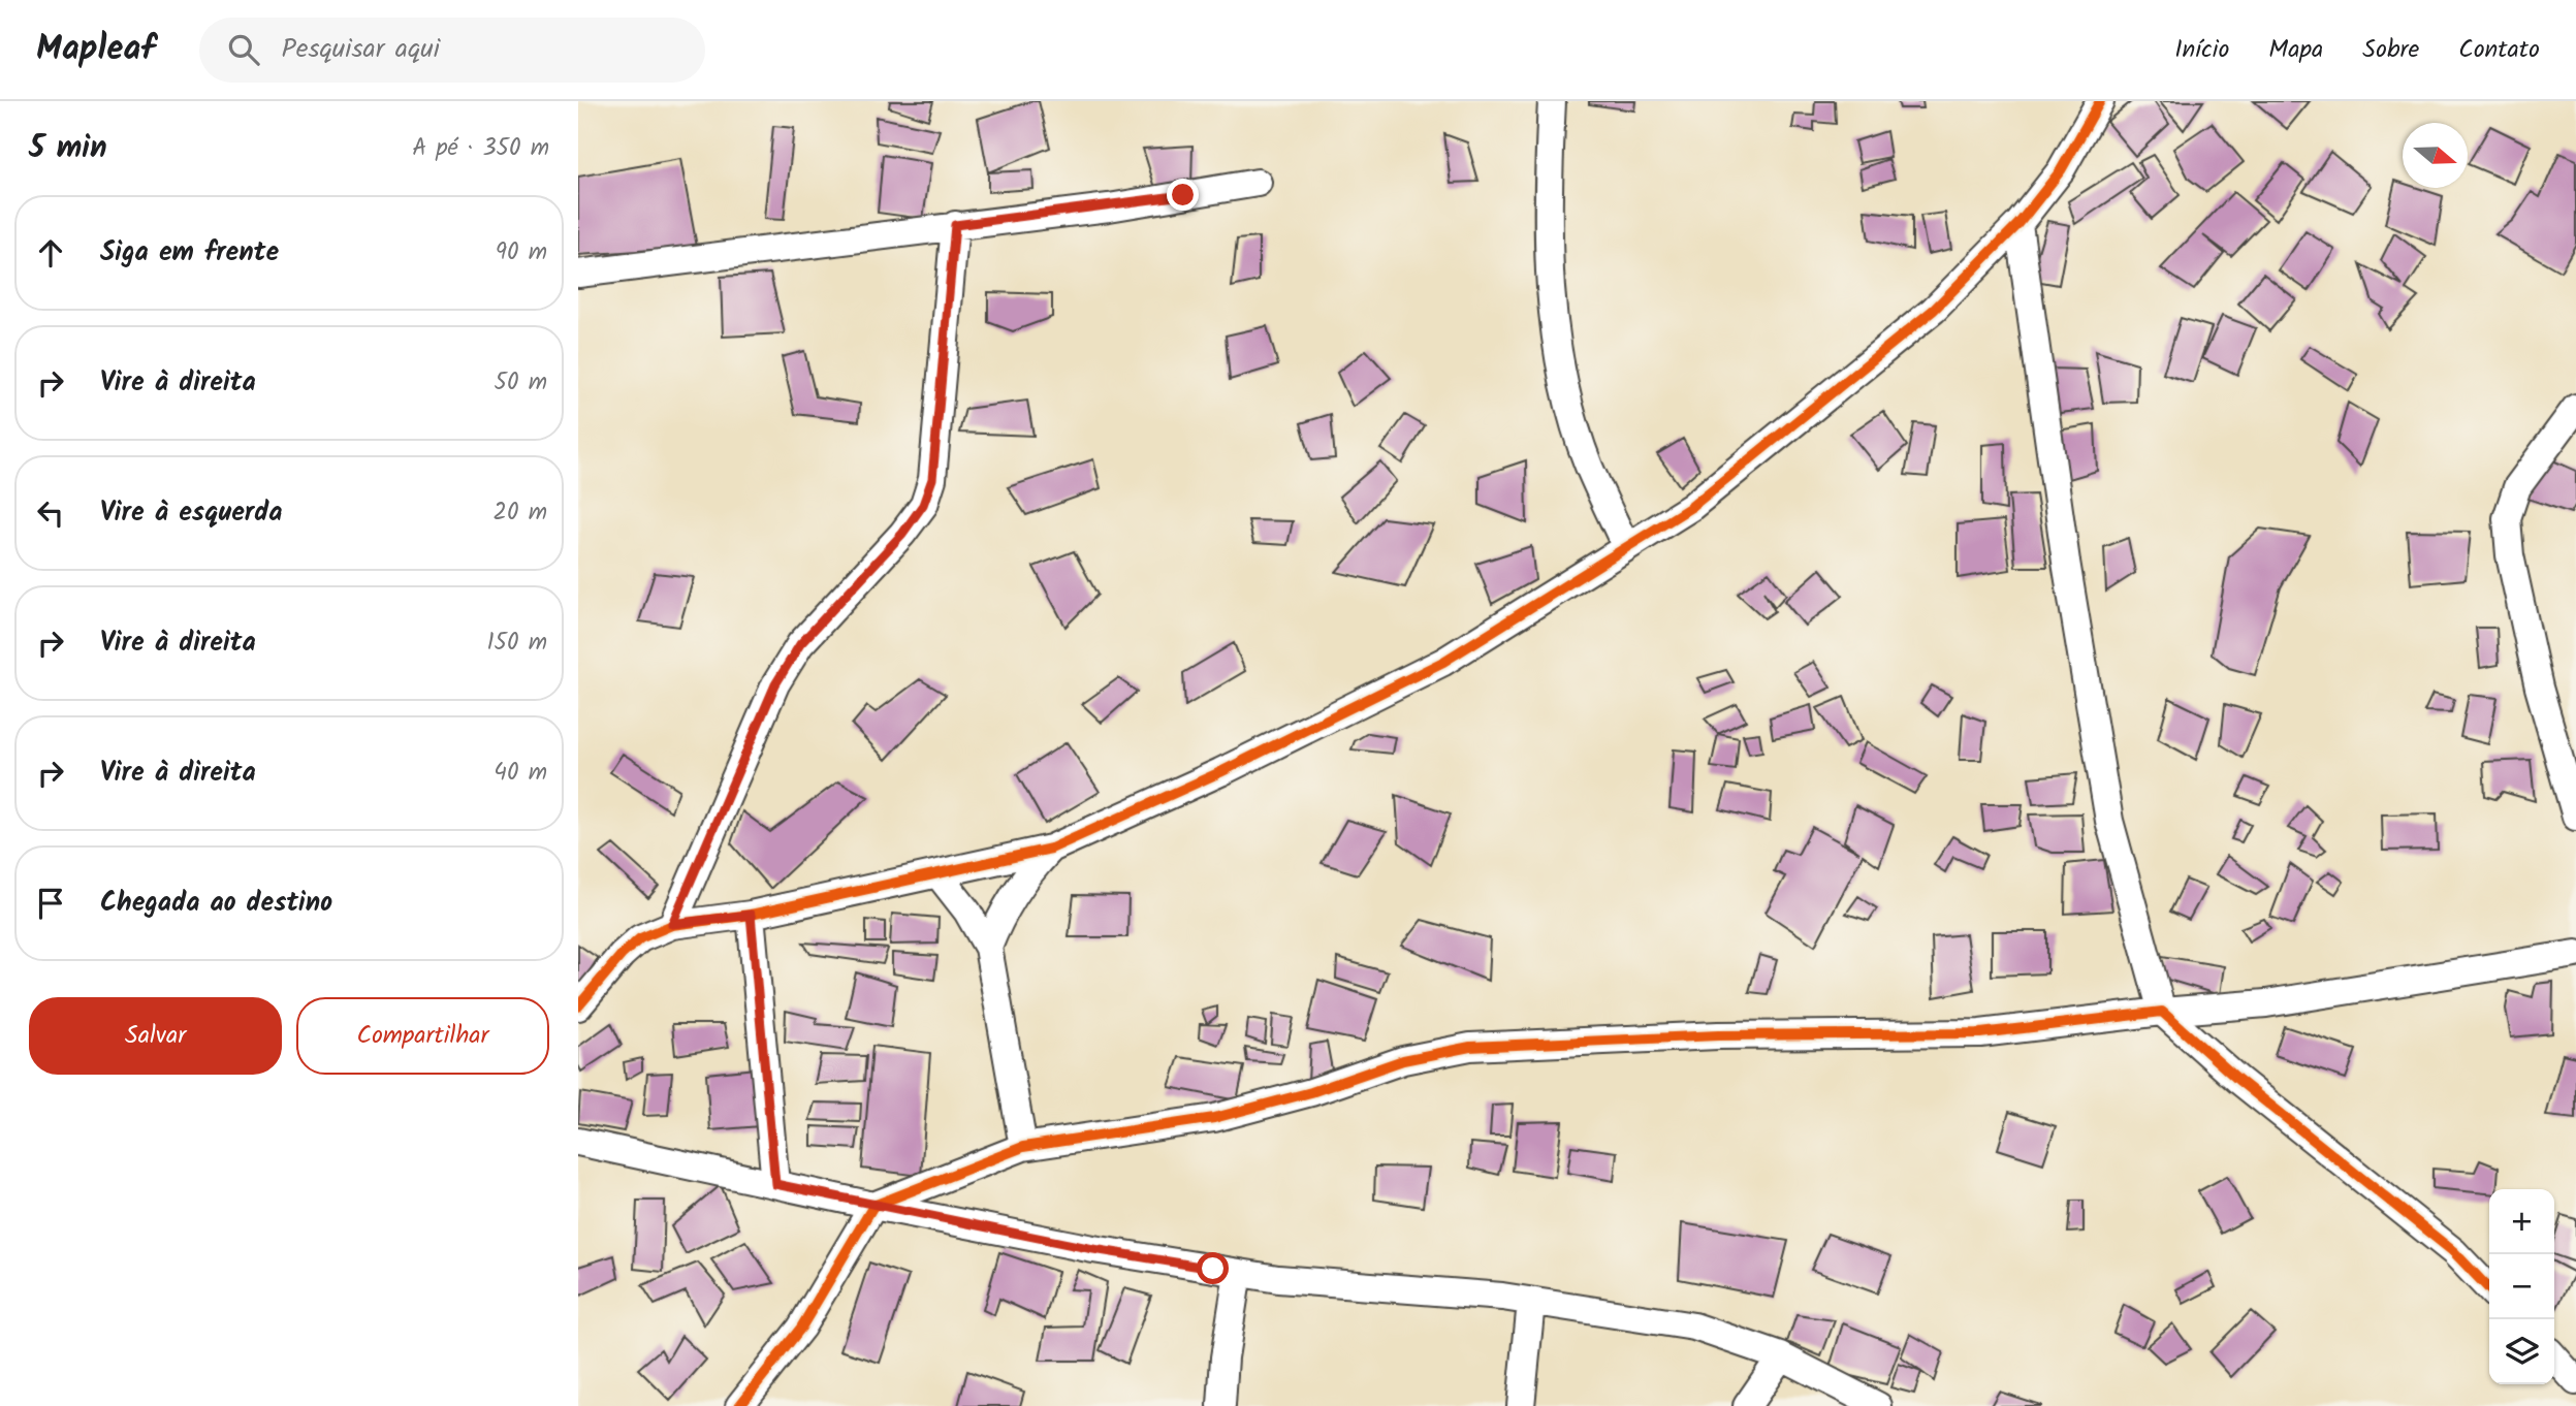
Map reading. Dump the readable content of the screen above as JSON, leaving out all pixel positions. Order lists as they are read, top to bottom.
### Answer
{
  "north": "right",
  "page": {
    "header": "Mapleaf",
    "search": "Pesquisar aqui",
    "nav": [
      "Início",
      "Mapa",
      "Sobre",
      "Contato"
    ],
    "heading": ["5 min", "A pé · 350 m"],
    "list": [
      ["Siga em frente", "90 m"],
      ["Vire à direita", "50 m"],
      ["Vire à esquerda", "20 m"],
      ["Vire à direita", "150 m"],
      ["Vire à direita", "40 m"],
      "Chegada ao destino"
    ],
    "buttons": ["Salvar", "Compartilhar"],
    "map_buttons": ["+", "−"]
  }
}
